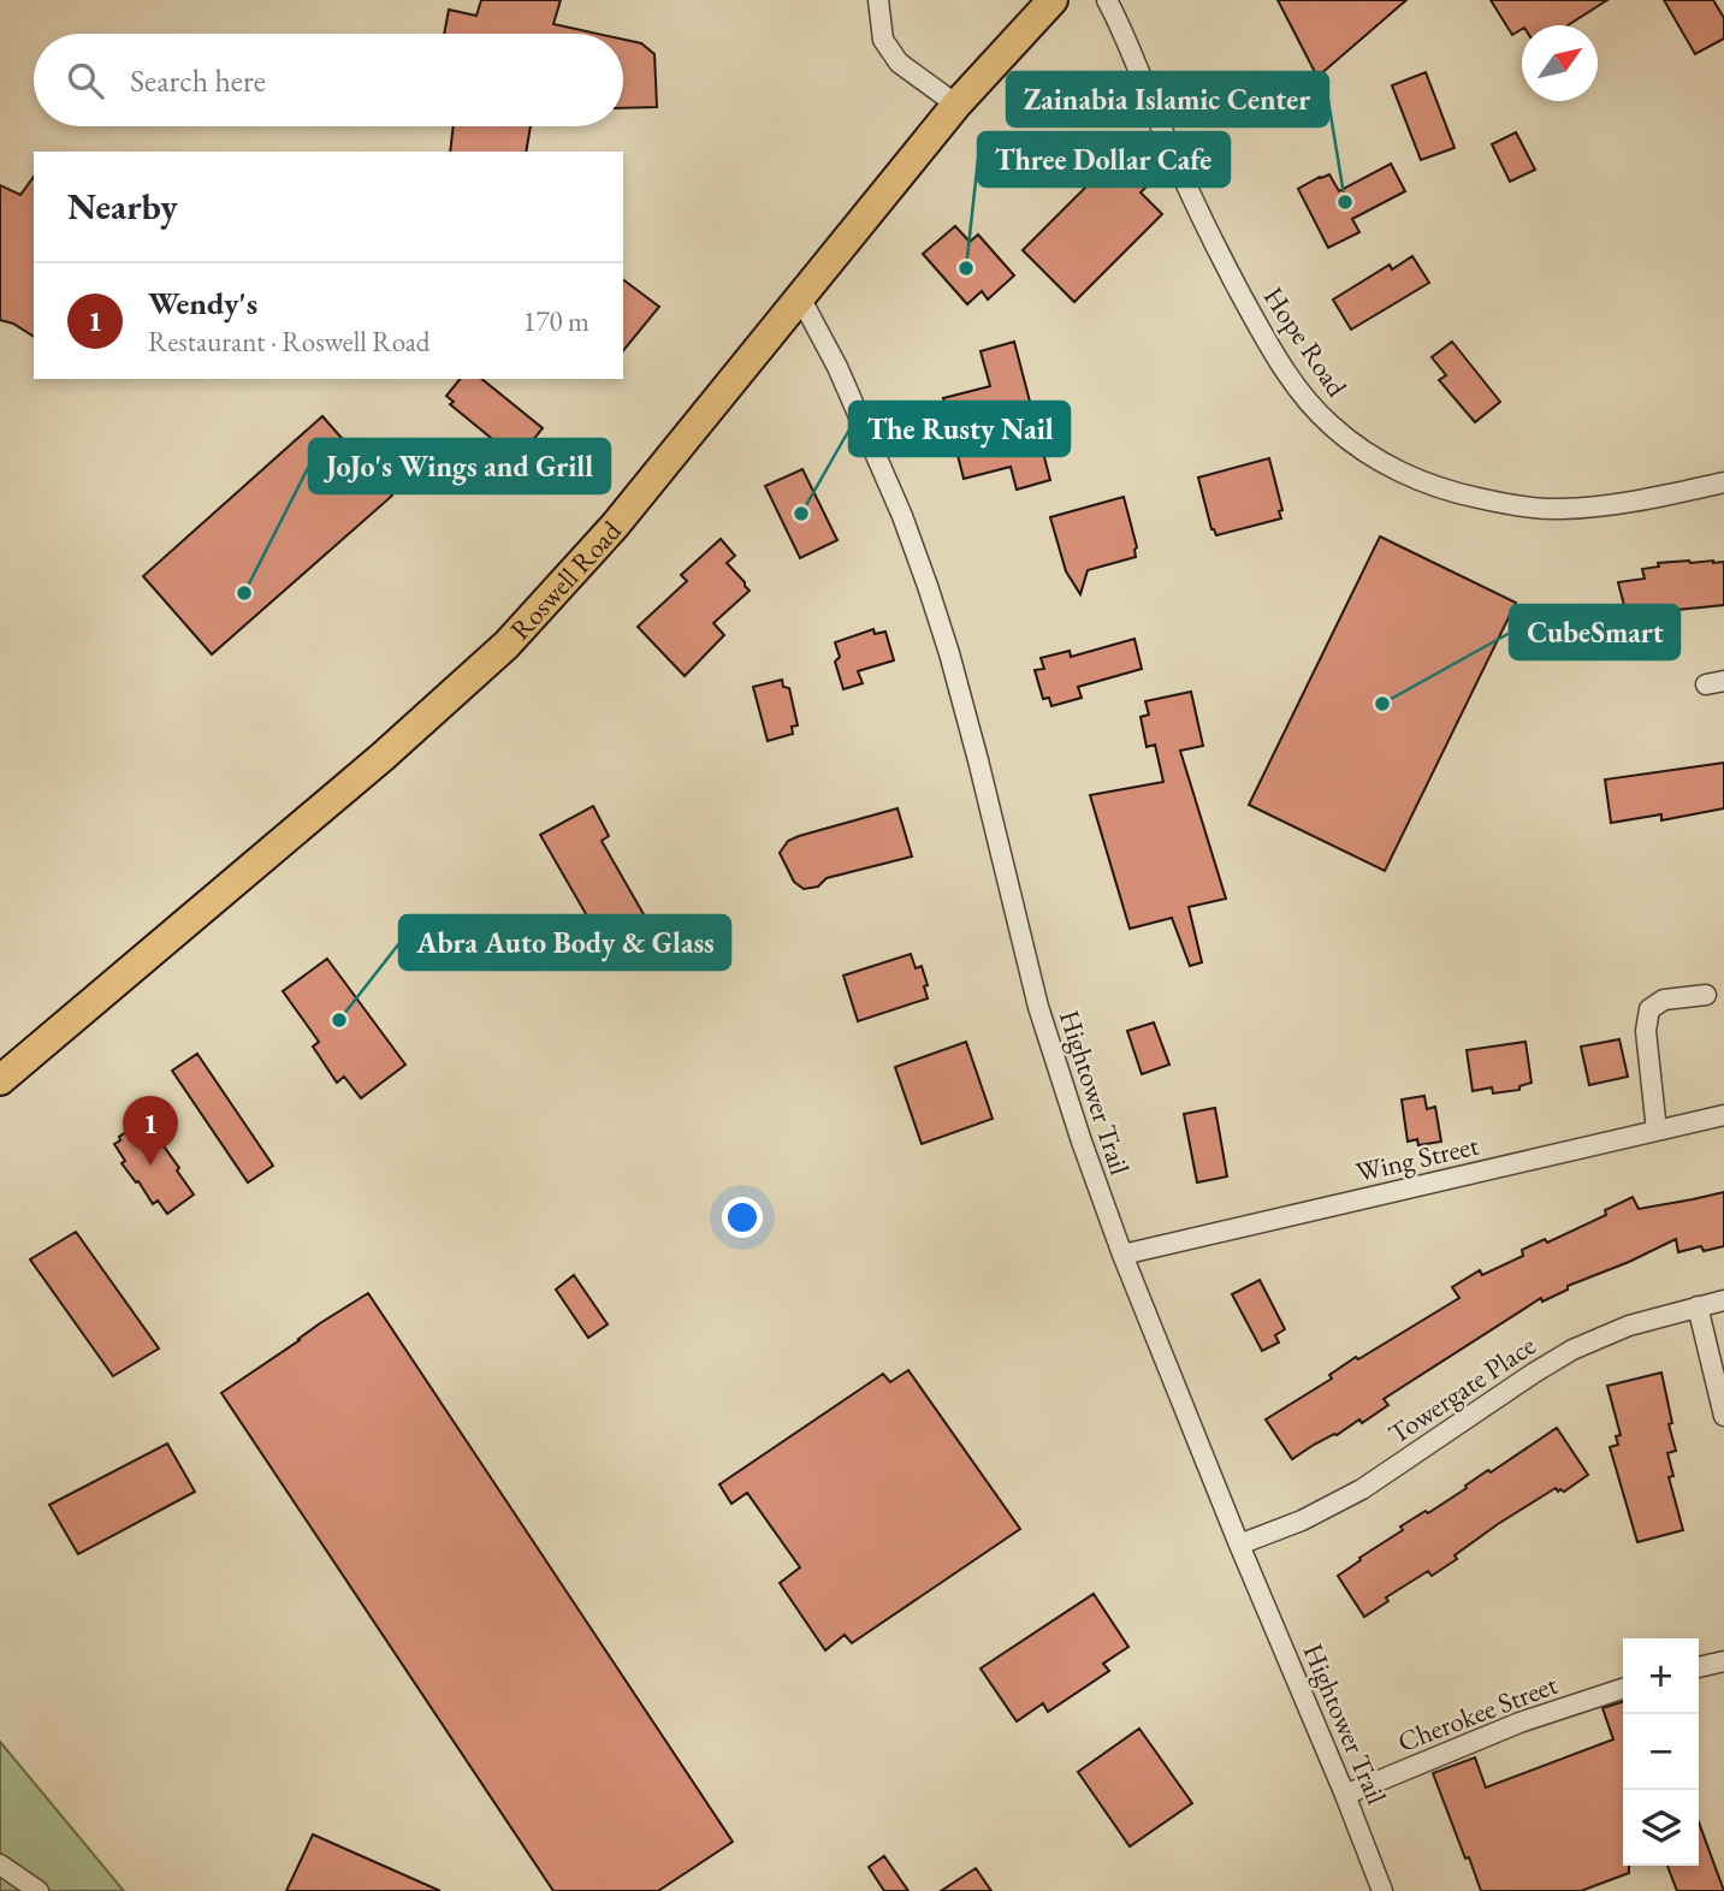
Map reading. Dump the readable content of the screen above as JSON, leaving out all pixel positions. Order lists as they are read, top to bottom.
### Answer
{
  "streets": {
    "main road": ["Roswell Road"],
    "street": [
      "Hope Road",
      "Hightower Trail",
      "Wing Street",
      "Towergate Place",
      "Cherokee Street"
    ]
  },
  "crossings": [
    ["Roswell Road", "Hightower Trail"],
    ["Hightower Trail", "Wing Street"],
    ["Hightower Trail", "Towergate Place"],
    ["Hightower Trail", "Cherokee Street"]
  ],
  "places": [
    "Zainabia Islamic Center",
    "Three Dollar Cafe",
    "The Rusty Nail",
    "JoJo's Wings and Grill",
    "CubeSmart",
    "Abra Auto Body & Glass"
  ],
  "north": "top right",
  "page": {
    "search": "Search here",
    "heading": "Nearby",
    "list": [
      {
        "mark": "1",
        "name": "Wendy's",
        "note": "Restaurant · Roswell Road",
        "value": "170 m"
      }
    ],
    "pins": "1",
    "map_buttons": ["+", "−"]
  }
}
